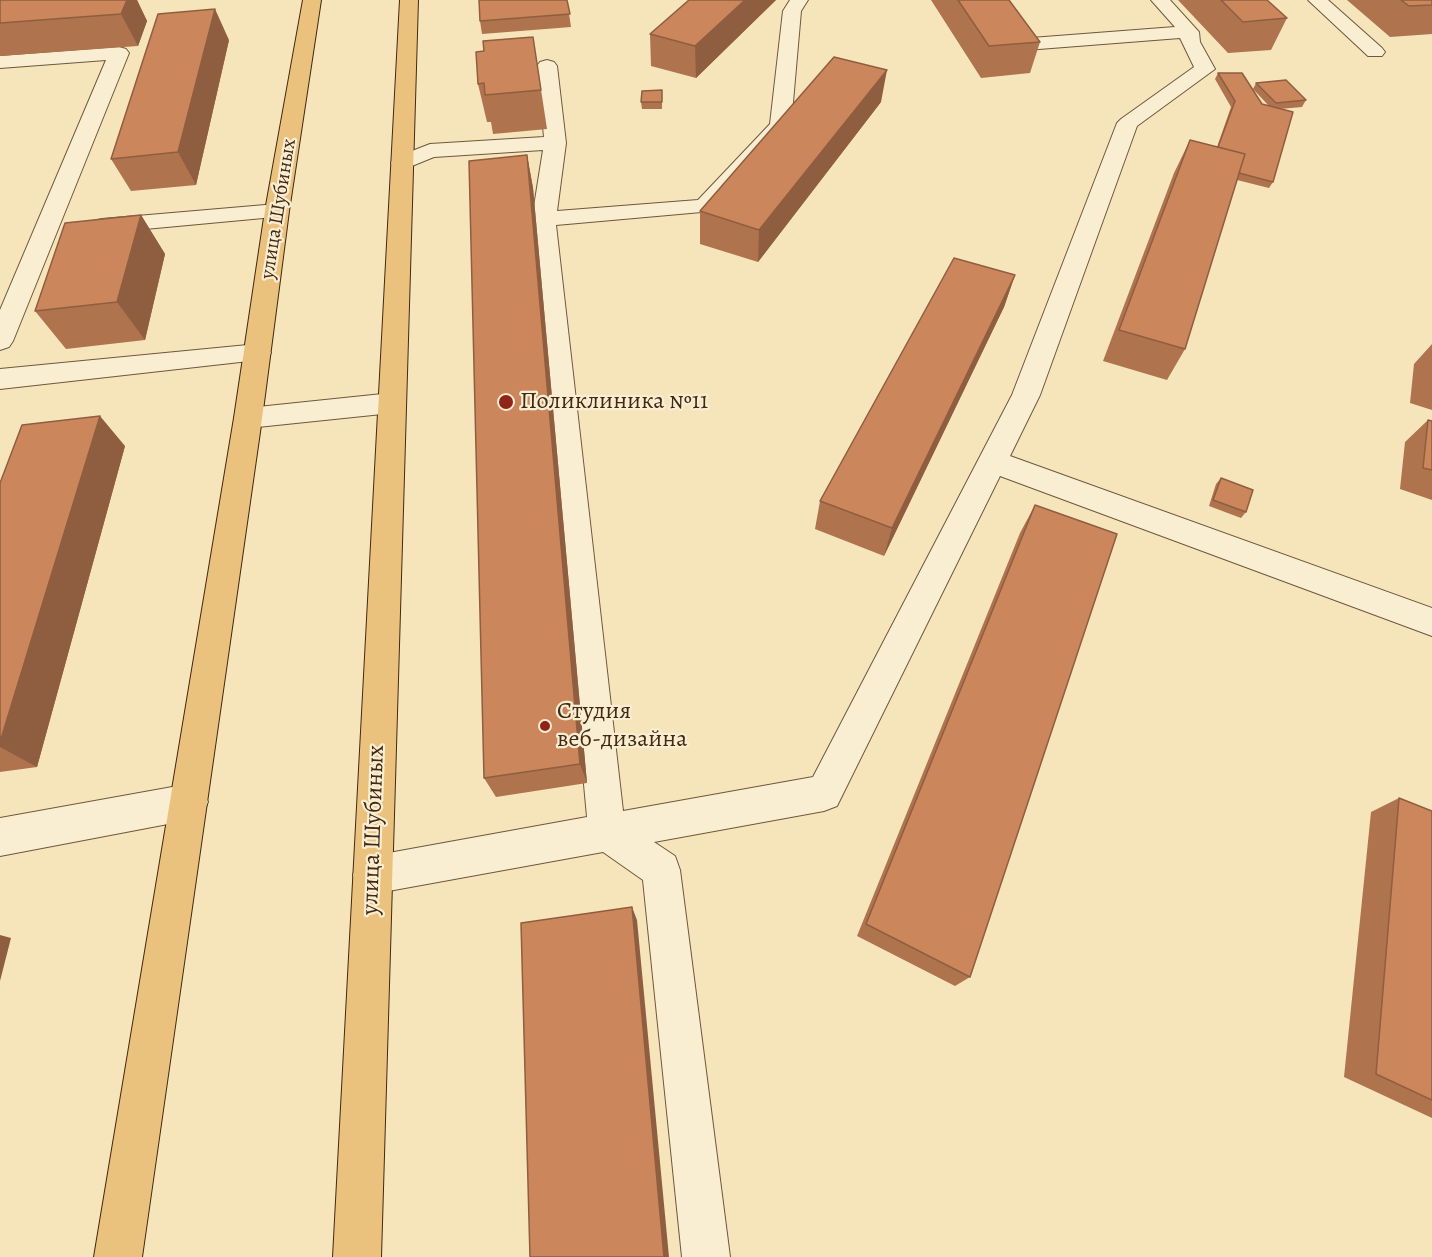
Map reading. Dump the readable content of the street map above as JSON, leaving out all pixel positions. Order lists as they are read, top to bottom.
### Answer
{
  "streets": {
    "main road": ["улица Шубиных"]
  },
  "places": ["Поликлиника №11", "Студия веб-дизайна"]
}
